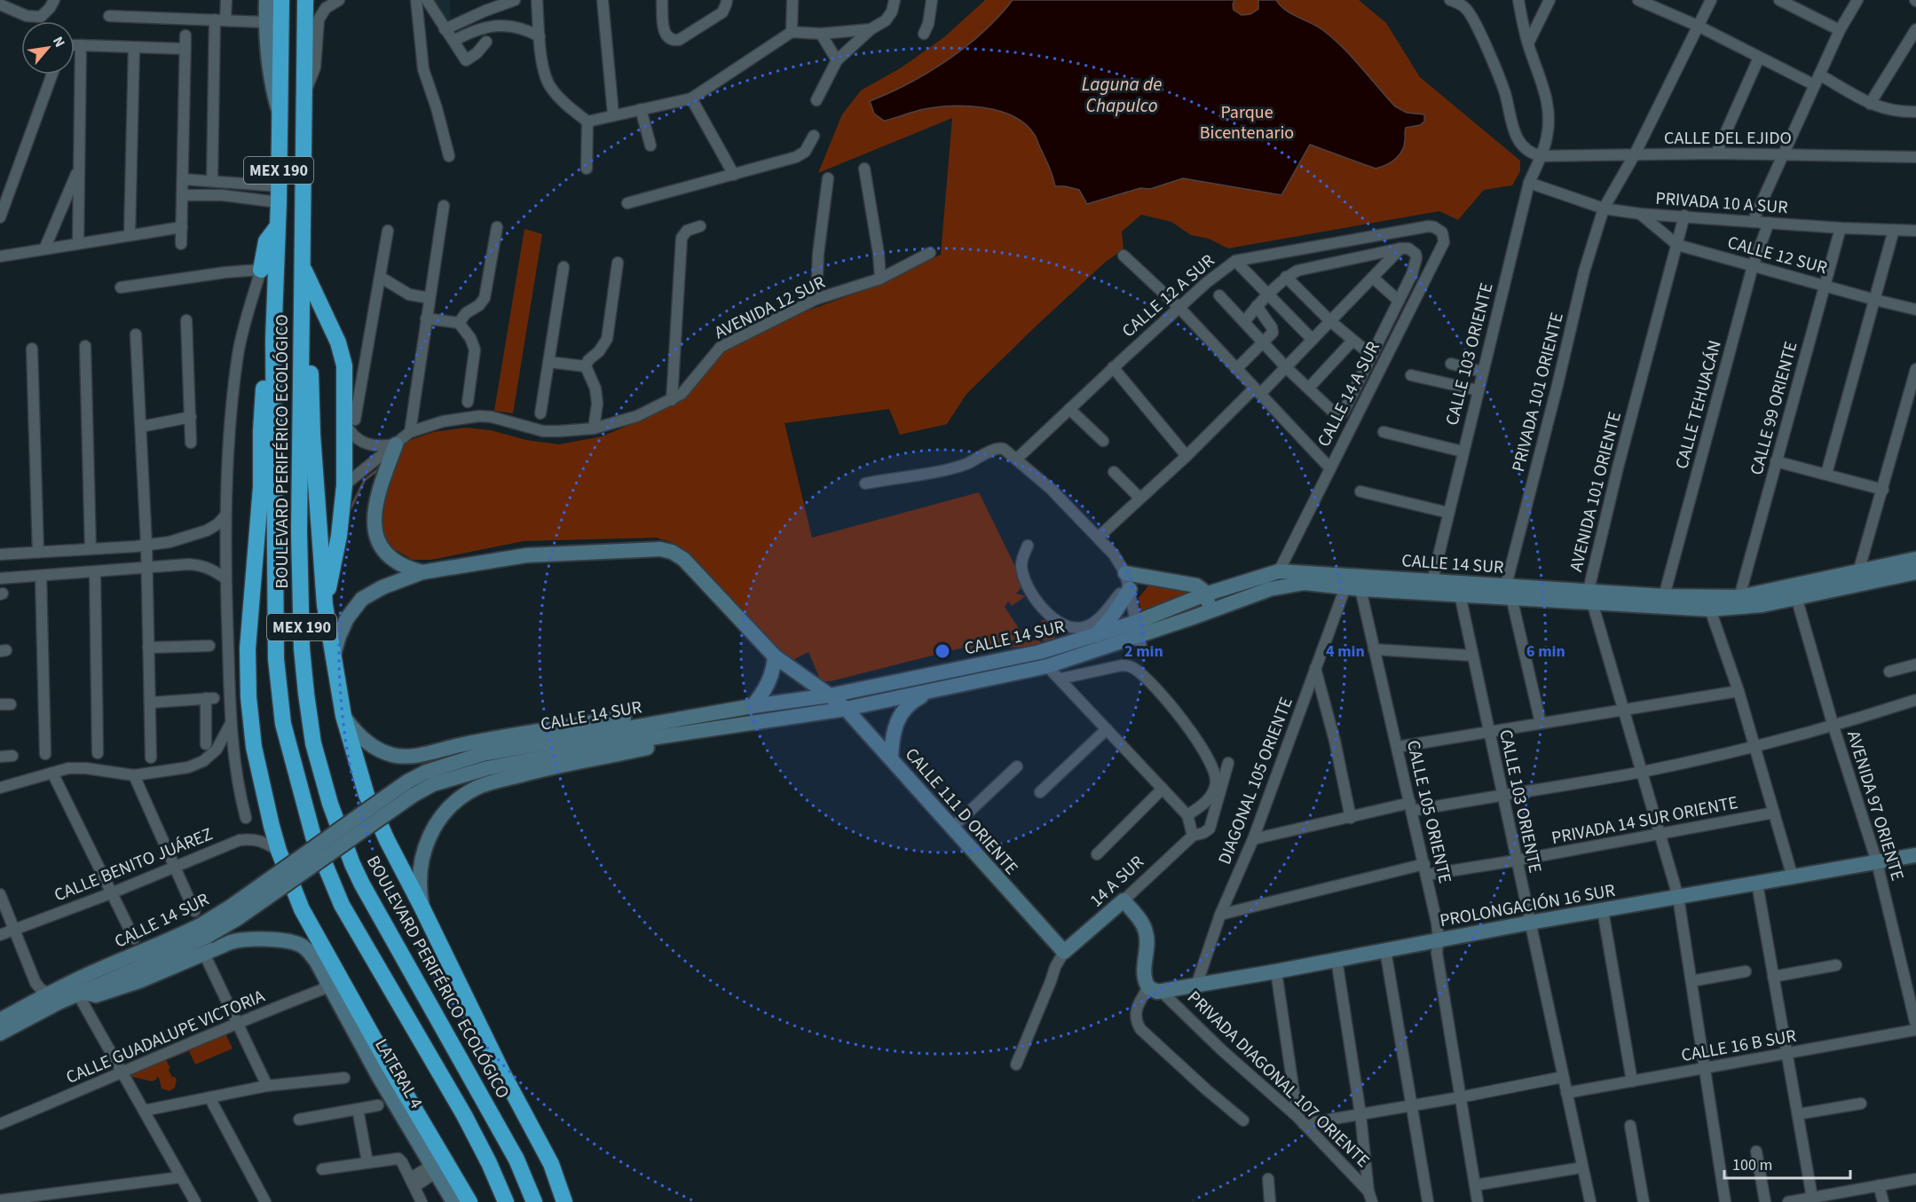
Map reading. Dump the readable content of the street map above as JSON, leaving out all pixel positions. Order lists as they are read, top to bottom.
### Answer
{
  "streets": {
    "highway": ["MEX 190", "BOULEVARD PERIFÉRICO ECOLÓGICO"],
    "main road": [
      "CALLE 14 SUR",
      "CALLE 111 D ORIENTE",
      "14 A SUR",
      "PROLONGACIÓN 16 SUR",
      "LATERAL 4"
    ],
    "street": [
      "CALLE DEL EJIDO",
      "PRIVADA 10 A SUR",
      "CALLE 12 SUR",
      "CALLE 12 A SUR",
      "AVENIDA 12 SUR",
      "CALLE 103 ORIENTE",
      "PRIVADA 101 ORIENTE",
      "CALLE 14 A SUR",
      "CALLE TEHUACÁN",
      "CALLE 99 ORIENTE",
      "AVENIDA 101 ORIENTE",
      "DIAGONAL 105 ORIENTE",
      "AVENIDA 97 ORIENTE",
      "CALLE 105 ORIENTE",
      "PRIVADA 14 SUR ORIENTE",
      "CALLE BENITO JUÁREZ",
      "CALLE GUADALUPE VICTORIA",
      "CALLE 16 B SUR",
      "PRIVADA DIAGONAL 107 ORIENTE"
    ]
  },
  "crossings": [
    ["CALLE DEL EJIDO", "CALLE 103 ORIENTE"],
    ["CALLE DEL EJIDO", "PRIVADA 101 ORIENTE"],
    ["PRIVADA 10 A SUR", "CALLE 12 SUR"],
    ["PRIVADA 10 A SUR", "CALLE 103 ORIENTE"],
    ["PRIVADA 10 A SUR", "PRIVADA 101 ORIENTE"],
    ["PRIVADA 10 A SUR", "CALLE TEHUACÁN"],
    ["PRIVADA 10 A SUR", "CALLE 99 ORIENTE"],
    ["PRIVADA 10 A SUR", "AVENIDA 101 ORIENTE"],
    ["CALLE 12 SUR", "CALLE TEHUACÁN"],
    ["CALLE 12 SUR", "CALLE 99 ORIENTE"],
    ["CALLE 12 SUR", "AVENIDA 101 ORIENTE"],
    ["CALLE 12 A SUR", "CALLE 14 A SUR"],
    ["CALLE 103 ORIENTE", "CALLE 14 SUR"],
    ["CALLE 103 ORIENTE", "PRIVADA 14 SUR ORIENTE"],
    ["CALLE 103 ORIENTE", "PROLONGACIÓN 16 SUR"],
    ["CALLE 103 ORIENTE", "CALLE 16 B SUR"],
    ["PRIVADA 101 ORIENTE", "CALLE 14 SUR"],
    ["CALLE 14 A SUR", "CALLE 14 SUR"],
    ["CALLE TEHUACÁN", "CALLE 14 SUR"],
    ["CALLE 99 ORIENTE", "CALLE 14 SUR"],
    ["AVENIDA 101 ORIENTE", "CALLE 14 SUR"],
    ["CALLE 14 SUR", "DIAGONAL 105 ORIENTE"],
    ["CALLE 14 SUR", "AVENIDA 97 ORIENTE"],
    ["CALLE 14 SUR", "CALLE 111 D ORIENTE"],
    ["CALLE 14 SUR", "CALLE 105 ORIENTE"],
    ["DIAGONAL 105 ORIENTE", "CALLE 105 ORIENTE"],
    ["DIAGONAL 105 ORIENTE", "PRIVADA 14 SUR ORIENTE"],
    ["DIAGONAL 105 ORIENTE", "PROLONGACIÓN 16 SUR"],
    ["AVENIDA 97 ORIENTE", "PROLONGACIÓN 16 SUR"],
    ["CALLE 111 D ORIENTE", "14 A SUR"],
    ["CALLE 105 ORIENTE", "PRIVADA 14 SUR ORIENTE"],
    ["CALLE 105 ORIENTE", "PROLONGACIÓN 16 SUR"],
    ["PROLONGACIÓN 16 SUR", "PRIVADA DIAGONAL 107 ORIENTE"]
  ],
  "water": ["Laguna de Chapulco"],
  "parks": ["Parque Bicentenario"],
  "scale_bar": "100 m",
  "north": "top right",
  "rings": ["2 min", "4 min", "6 min"]
}
